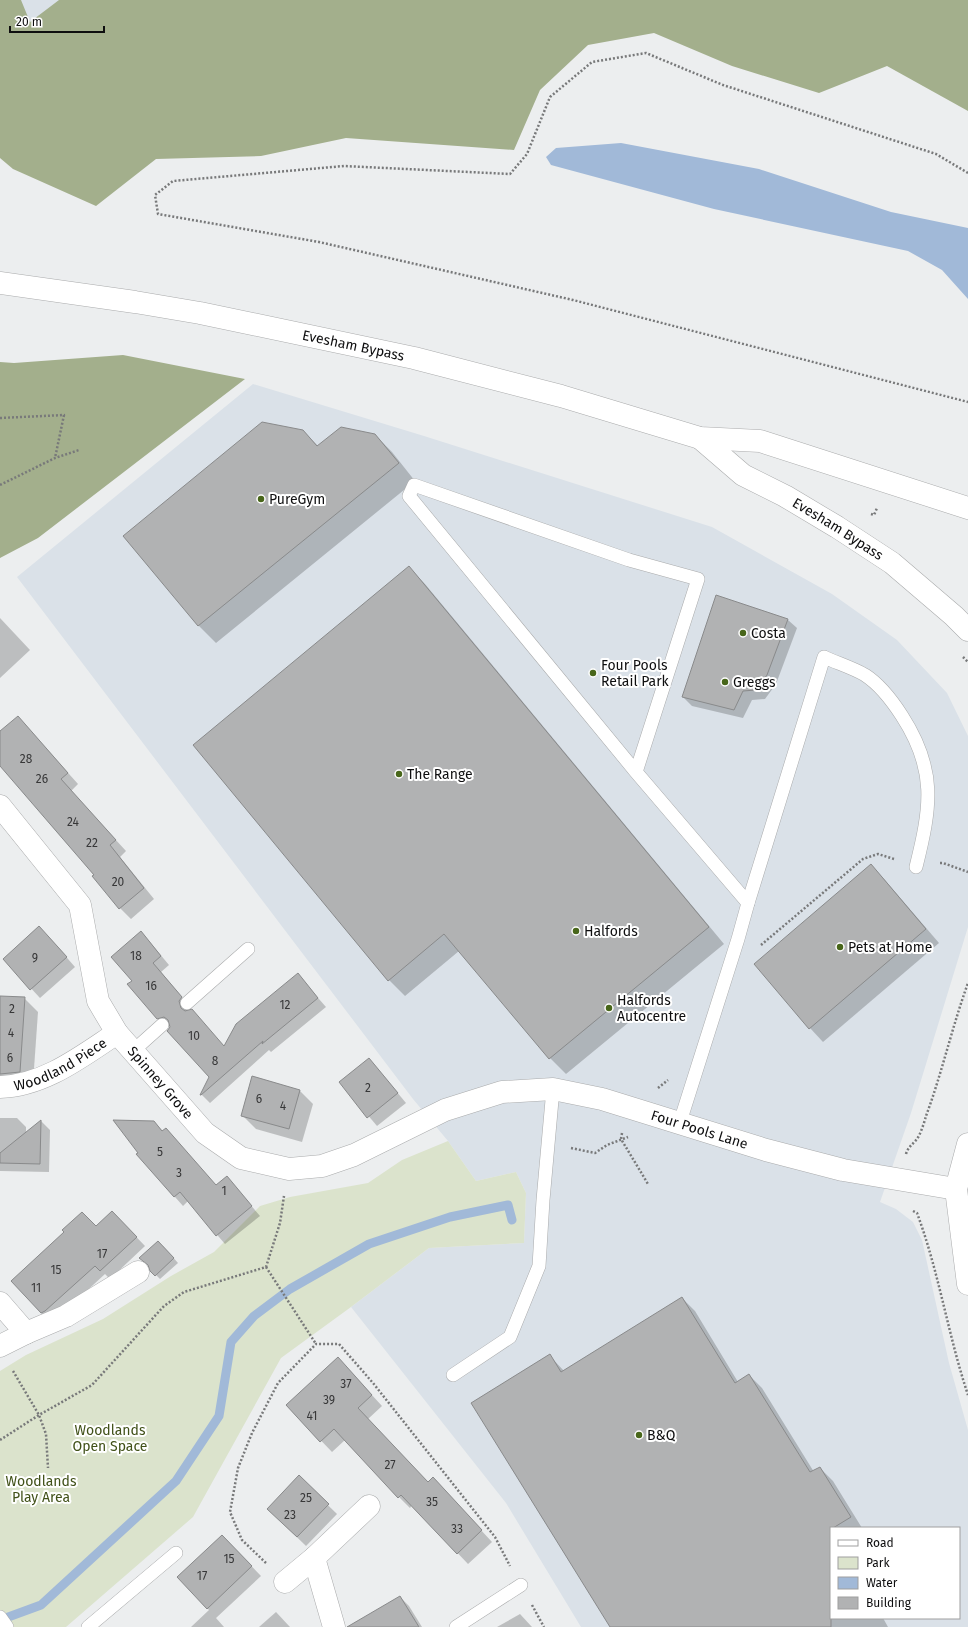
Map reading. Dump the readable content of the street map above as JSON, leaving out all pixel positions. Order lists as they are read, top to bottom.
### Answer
{
  "streets": {
    "main road": [
      "Evesham Bypass",
      "Woodland Piece",
      "Spinney Grove",
      "Four Pools Lane"
    ]
  },
  "crossings": [
    ["Woodland Piece", "Spinney Grove"],
    ["Spinney Grove", "Four Pools Lane"]
  ],
  "parks": ["Woodlands Open Space", "Woodlands Play Area"],
  "places": [
    "PureGym",
    "Costa",
    "Four Pools Retail Park",
    "Greggs",
    "The Range",
    "Halfords",
    "Pets at Home",
    "Halfords Autocentre",
    "B&Q"
  ],
  "house_numbers": [
    "28",
    "26",
    "24",
    "22",
    "20",
    "18",
    "9",
    "16",
    "12",
    "2",
    "4",
    "10",
    "6",
    "8",
    "2",
    "6",
    "4",
    "5",
    "3",
    "1",
    "17",
    "15",
    "11",
    "37",
    "39",
    "41",
    "27",
    "25",
    "35",
    "23",
    "33",
    "15",
    "17"
  ],
  "legend": [
    "Road",
    "Park",
    "Water",
    "Building"
  ],
  "scale_bar": "20 m"
}
